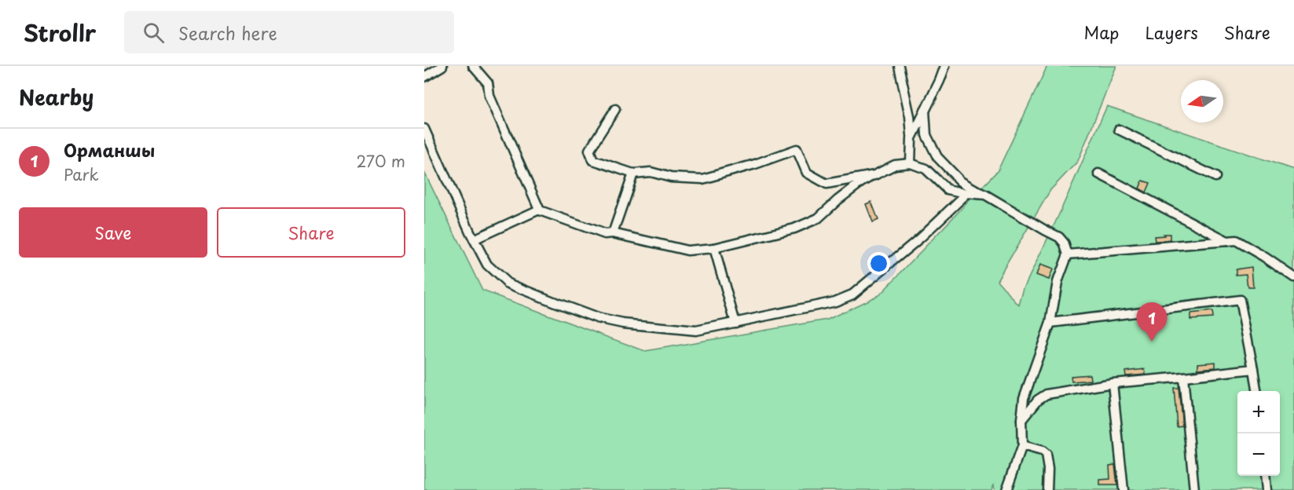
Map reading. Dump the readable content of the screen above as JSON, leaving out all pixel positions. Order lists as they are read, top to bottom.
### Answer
{
  "north": "left",
  "page": {
    "header": "Strollr",
    "search": "Search here",
    "nav": ["Map", "Layers", "Share"],
    "heading": "Nearby",
    "list": [
      {
        "mark": "1",
        "name": "Орманшы",
        "note": "Park",
        "value": "270 m"
      }
    ],
    "buttons": ["Save", "Share"],
    "pins": "1",
    "map_buttons": ["+", "−"]
  }
}
